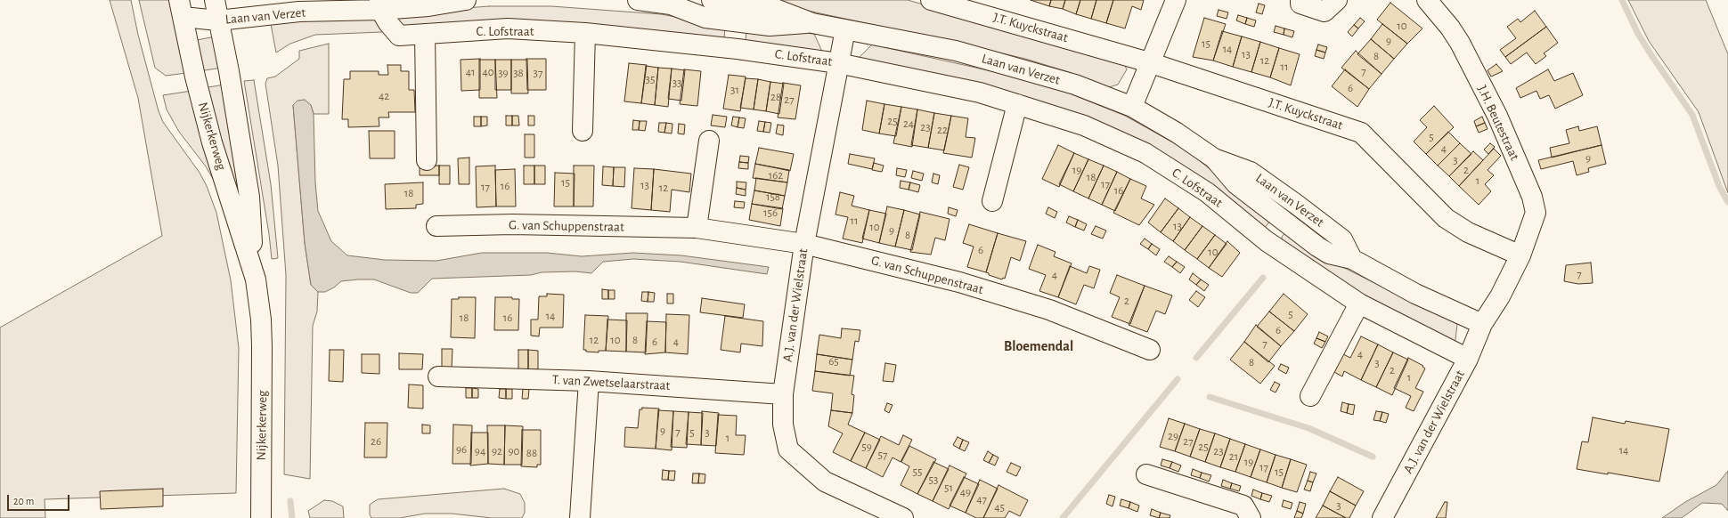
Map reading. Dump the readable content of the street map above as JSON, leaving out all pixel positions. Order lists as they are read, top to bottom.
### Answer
{
  "streets": {
    "street": [
      "Laan van Verzet",
      "J.T. Kuyckstraat",
      "C. Lofstraat",
      "J.H. Beutestraat",
      "Nijkerkerweg",
      "G. van Schuppenstraat",
      "A.J. van der Wielstraat",
      "T. van Zwetselaarstraat"
    ]
  },
  "crossings": [
    ["Laan van Verzet", "C. Lofstraat"],
    ["Laan van Verzet", "Nijkerkerweg"],
    ["Laan van Verzet", "A.J. van der Wielstraat"],
    ["J.T. Kuyckstraat", "J.H. Beutestraat"],
    ["C. Lofstraat", "A.J. van der Wielstraat"],
    ["G. van Schuppenstraat", "A.J. van der Wielstraat"],
    ["A.J. van der Wielstraat", "T. van Zwetselaarstraat"]
  ],
  "districts": ["Bloemendal"],
  "house_numbers": [
    "10",
    "9",
    "15",
    "14",
    "13",
    "8",
    "12",
    "11",
    "7",
    "41",
    "40",
    "39",
    "38",
    "37",
    "35",
    "33",
    "6",
    "31",
    "42",
    "28",
    "27",
    "25",
    "24",
    "23",
    "22",
    "5",
    "4",
    "9",
    "3",
    "19",
    "2",
    "162",
    "18",
    "1",
    "15",
    "17",
    "13",
    "16",
    "17",
    "12",
    "16",
    "18",
    "158",
    "156",
    "11",
    "13",
    "10",
    "9",
    "8",
    "6",
    "10",
    "7",
    "4",
    "2",
    "5",
    "14",
    "18",
    "16",
    "6",
    "12",
    "10",
    "8",
    "6",
    "4",
    "7",
    "4",
    "65",
    "8",
    "3",
    "2",
    "1",
    "9",
    "7",
    "5",
    "3",
    "29",
    "1",
    "26",
    "27",
    "59",
    "25",
    "96",
    "14",
    "94",
    "92",
    "90",
    "23",
    "88",
    "57",
    "21",
    "19",
    "17",
    "55",
    "15",
    "53",
    "51",
    "49",
    "47",
    "3",
    "45"
  ],
  "scale_bar": "20 m"
}
